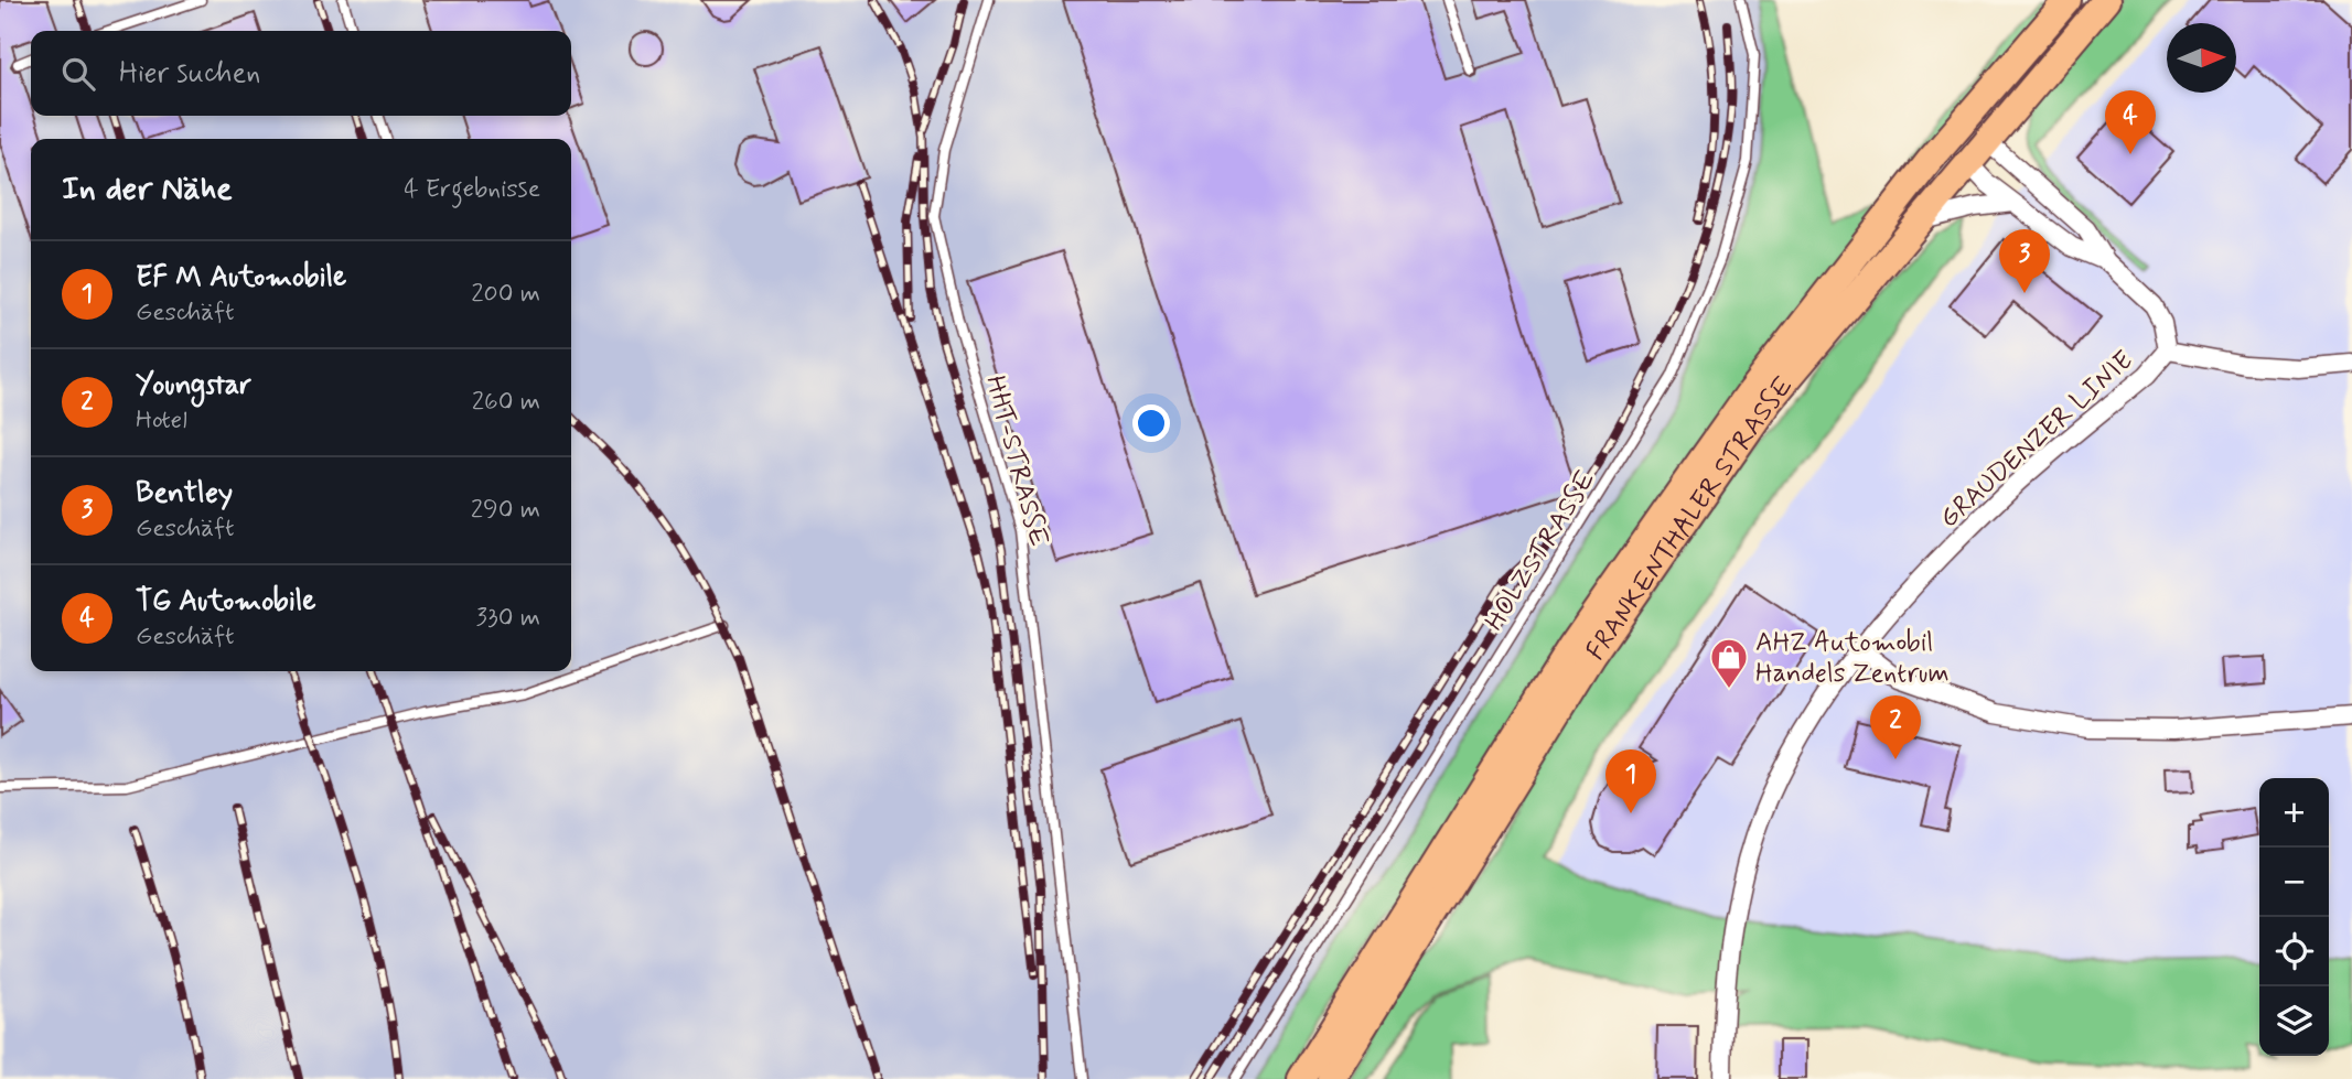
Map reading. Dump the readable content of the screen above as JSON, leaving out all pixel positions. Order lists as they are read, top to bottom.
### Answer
{
  "streets": {
    "main road": ["FRANKENTHALER STRASSE"],
    "street": ["GRAUDENZER LINIE"],
    "lane": ["HHT-STRASSE", "HOLZSTRASSE"]
  },
  "crossings": [
    ["GRAUDENZER LINIE", "FRANKENTHALER STRASSE"]
  ],
  "places": {
    "shop": ["AHZ Automobil Handels Zentrum"]
  },
  "north": "right",
  "page": {
    "search": "Hier suchen",
    "pins": [
      "4",
      "3",
      "2",
      "1"
    ],
    "heading": ["In der Nähe", "4 Ergebnisse"],
    "list": [
      {
        "mark": "1",
        "name": "EF M Automobile",
        "note": "Geschäft",
        "value": "200 m"
      },
      {
        "mark": "2",
        "name": "Youngstar",
        "note": "Hotel",
        "value": "260 m"
      },
      {
        "mark": "3",
        "name": "Bentley",
        "note": "Geschäft",
        "value": "290 m"
      },
      {
        "mark": "4",
        "name": "TG Automobile",
        "note": "Geschäft",
        "value": "330 m"
      }
    ],
    "map_buttons": ["+", "−"]
  }
}
